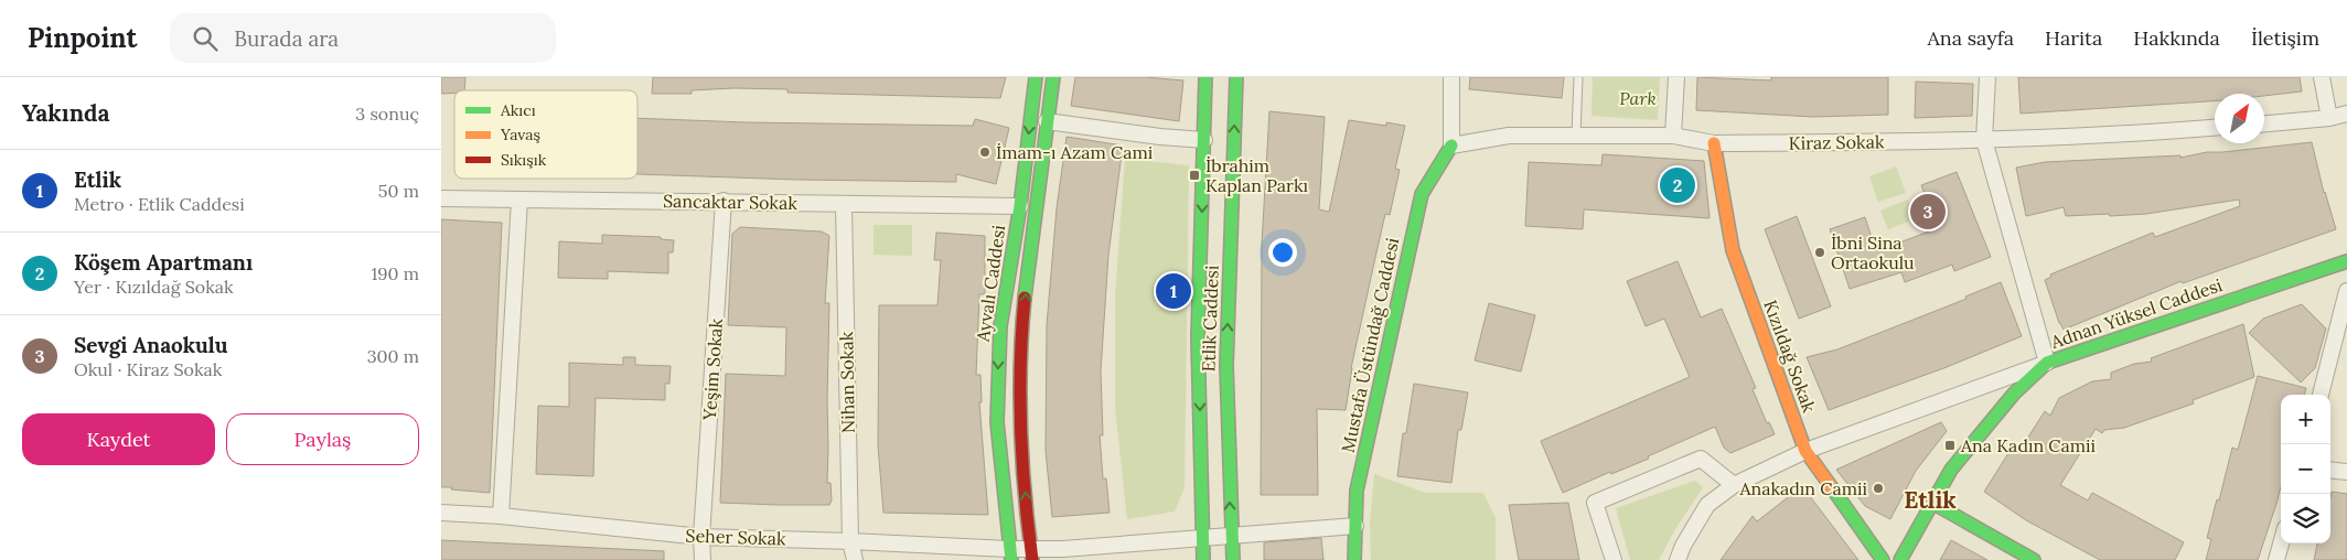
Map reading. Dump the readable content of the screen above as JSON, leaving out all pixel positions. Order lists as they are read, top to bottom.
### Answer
{
  "streets": {
    "main road": [
      "Ayvalı Caddesi",
      "Adnan Yüksel Caddesi",
      "Etlik Caddesi",
      "Mustafa Üstündağ Caddesi",
      "Kızıldağ Sokak"
    ],
    "street": [
      "Kiraz Sokak",
      "Sancaktar Sokak",
      "Yeşim Sokak",
      "Nihan Sokak",
      "Seher Sokak"
    ]
  },
  "crossings": [
    ["Kiraz Sokak", "Mustafa Üstündağ Caddesi"],
    ["Kiraz Sokak", "Kızıldağ Sokak"],
    ["Sancaktar Sokak", "Ayvalı Caddesi"],
    ["Sancaktar Sokak", "Yeşim Sokak"],
    ["Sancaktar Sokak", "Nihan Sokak"],
    ["Ayvalı Caddesi", "Seher Sokak"],
    ["Etlik Caddesi", "Seher Sokak"],
    ["Mustafa Üstündağ Caddesi", "Seher Sokak"],
    ["Yeşim Sokak", "Seher Sokak"],
    ["Nihan Sokak", "Seher Sokak"]
  ],
  "districts": ["Etlik"],
  "parks": ["Park"],
  "places": {
    "other": ["İmam-ı Azam Cami", "İbni Sina Ortaokulu", "Anakadın Camii"],
    "transit": ["İbrahim Kaplan Parkı", "Ana Kadın Camii"]
  },
  "legend": ["Akıcı", "Yavaş", "Sıkışık"],
  "north": "top right",
  "page": {
    "header": "Pinpoint",
    "search": "Burada ara",
    "nav": [
      "Ana sayfa",
      "Harita",
      "Hakkında",
      "İletişim"
    ],
    "heading": ["Yakında", "3 sonuç"],
    "list": [
      {
        "mark": "1",
        "name": "Etlik",
        "note": "Metro · Etlik Caddesi",
        "value": "50 m"
      },
      {
        "mark": "2",
        "name": "Köşem Apartmanı",
        "note": "Yer · Kızıldağ Sokak",
        "value": "190 m"
      },
      {
        "mark": "3",
        "name": "Sevgi Anaokulu",
        "note": "Okul · Kiraz Sokak",
        "value": "300 m"
      }
    ],
    "pins": ["2", "3", "1"],
    "map_buttons": ["+", "−"],
    "buttons": ["Kaydet", "Paylaş"]
  }
}
